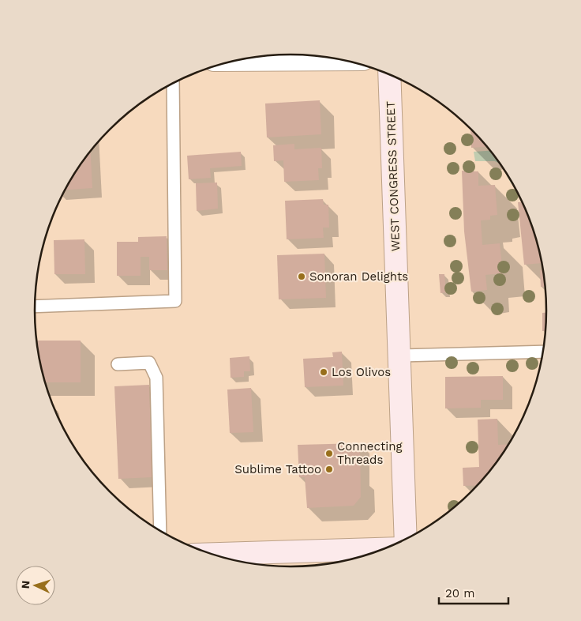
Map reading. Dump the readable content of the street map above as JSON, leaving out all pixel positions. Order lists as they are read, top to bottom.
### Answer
{
  "streets": {
    "main road": ["WEST CONGRESS STREET"]
  },
  "places": [
    "Sonoran Delights",
    "Los Olivos",
    "Connecting Threads",
    "Sublime Tattoo"
  ],
  "scale_bar": "20 m",
  "north": "left"
}
